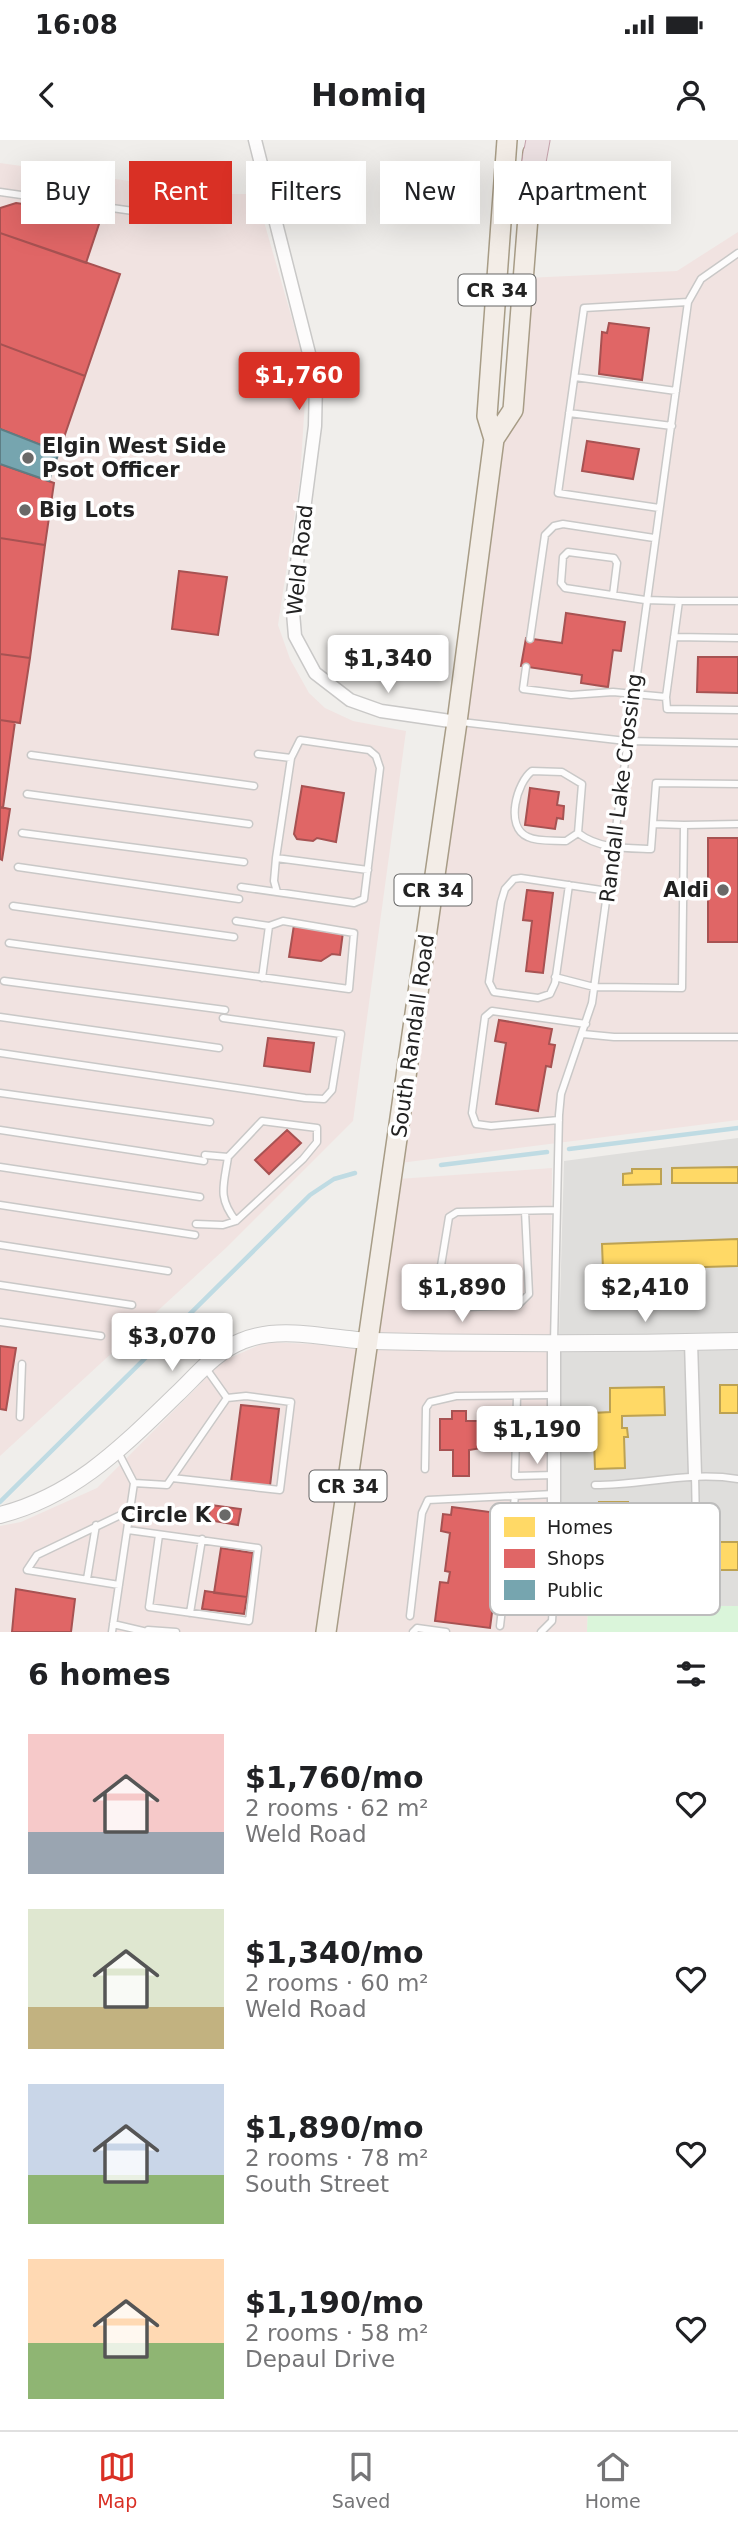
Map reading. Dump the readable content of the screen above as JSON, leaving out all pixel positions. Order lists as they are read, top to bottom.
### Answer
{
  "streets": {
    "main road": ["CR 34", "South Randall Road"],
    "street": ["Weld Road"],
    "lane": ["Randall Lake Crossing"]
  },
  "crossings": [
    ["Weld Road", "Randall Lake Crossing"],
    ["Weld Road", "South Randall Road"]
  ],
  "places": [
    "Elgin West Side Psot Officer",
    "Big Lots",
    "Aldi",
    "Circle K"
  ],
  "legend": ["Homes", "Shops", "Public"],
  "page": {
    "status": "16:08",
    "header": "Homiq",
    "chip": [
      "Buy",
      "Rent",
      "Filters",
      "New",
      "Apartment"
    ],
    "price": [
      "$1,760",
      "$1,340",
      "$1,890",
      "$2,410",
      "$3,070",
      "$1,190"
    ],
    "heading": "6 homes",
    "list": [
      {
        "name": "$1,760/mo",
        "note": "2 rooms · 62 m² · Weld Road"
      },
      {
        "name": "$1,340/mo",
        "note": "2 rooms · 60 m² · Weld Road"
      },
      {
        "name": "$1,890/mo",
        "note": "2 rooms · 78 m² · South Street"
      },
      {
        "name": "$1,190/mo",
        "note": "2 rooms · 58 m² · Depaul Drive"
      }
    ],
    "tabs": ["Map", "Saved", "Home"]
  }
}
